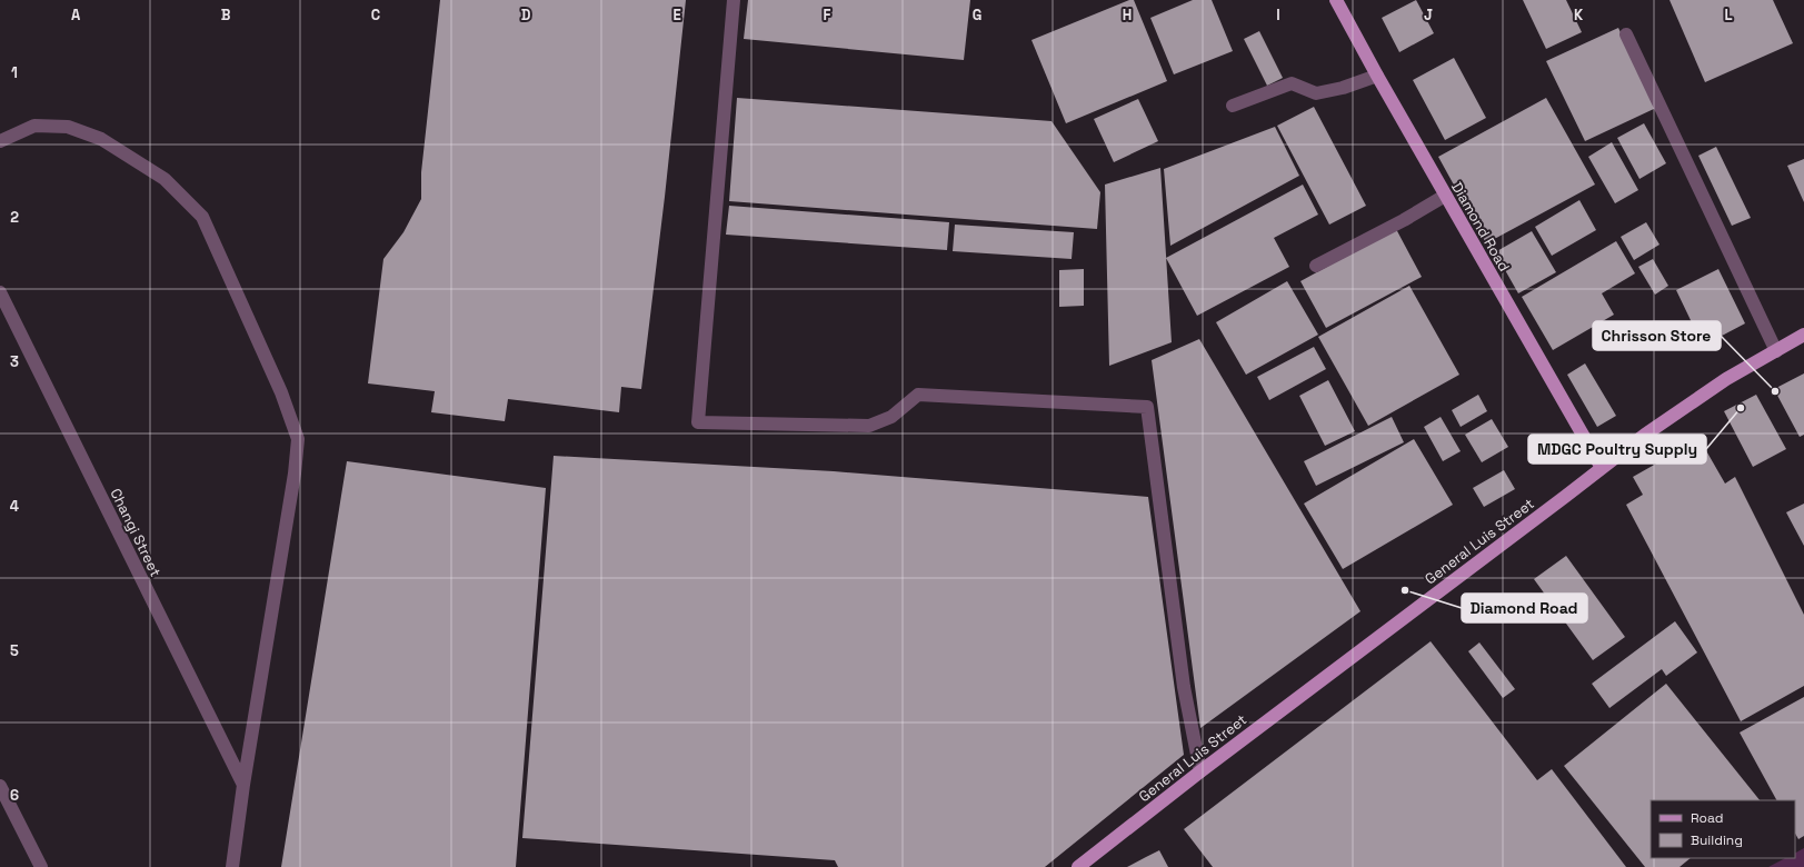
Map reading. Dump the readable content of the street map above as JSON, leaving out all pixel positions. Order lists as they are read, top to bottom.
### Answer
{
  "streets": {
    "main road": ["Diamond Road", "General Luis Street"],
    "street": ["Changi Street"]
  },
  "crossings": [
    ["Diamond Road", "General Luis Street"]
  ],
  "places": ["Chrisson Store", "MDGC Poultry Supply", "Diamond Road"],
  "legend": ["Road", "Building"],
  "grid": {
    "columns": [
      "A",
      "B",
      "C",
      "D",
      "E",
      "F",
      "G",
      "H",
      "I",
      "J",
      "K",
      "L"
    ],
    "rows": [
      "1",
      "2",
      "3",
      "4",
      "5",
      "6"
    ]
  }
}
